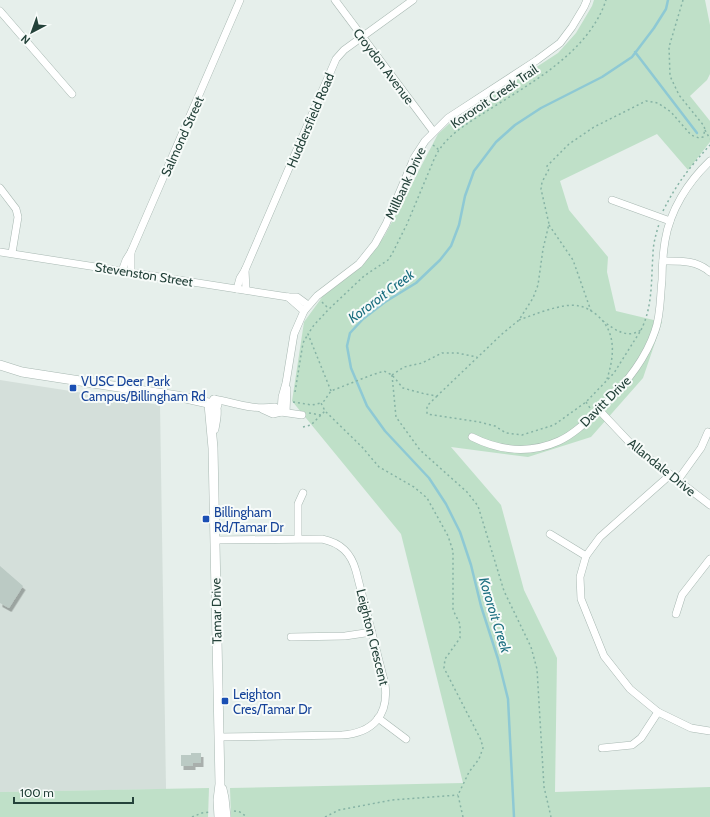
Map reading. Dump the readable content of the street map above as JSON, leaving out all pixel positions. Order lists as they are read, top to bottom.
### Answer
{
  "streets": {
    "street": [
      "Croydon Avenue",
      "Huddersfield Road",
      "Salmond Street",
      "Millbank Drive",
      "Stevenston Street",
      "Davitt Drive",
      "Allandale Drive",
      "Tamar Drive",
      "Leighton Crescent"
    ],
    "path": ["Kororoit Creek Trail"]
  },
  "crossings": [
    ["Croydon Avenue", "Huddersfield Road"],
    ["Croydon Avenue", "Millbank Drive"],
    ["Huddersfield Road", "Stevenston Street"],
    ["Salmond Street", "Stevenston Street"],
    ["Millbank Drive", "Stevenston Street"],
    ["Davitt Drive", "Allandale Drive"],
    ["Tamar Drive", "Leighton Crescent"]
  ],
  "water": ["Kororoit Creek"],
  "places": {
    "transit": ["VUSC Deer Park Campus/Billingham Rd", "Billingham Rd/Tamar Dr", "Leighton Cres/Tamar Dr"]
  },
  "scale_bar": "100 m",
  "north": "bottom left"
}
